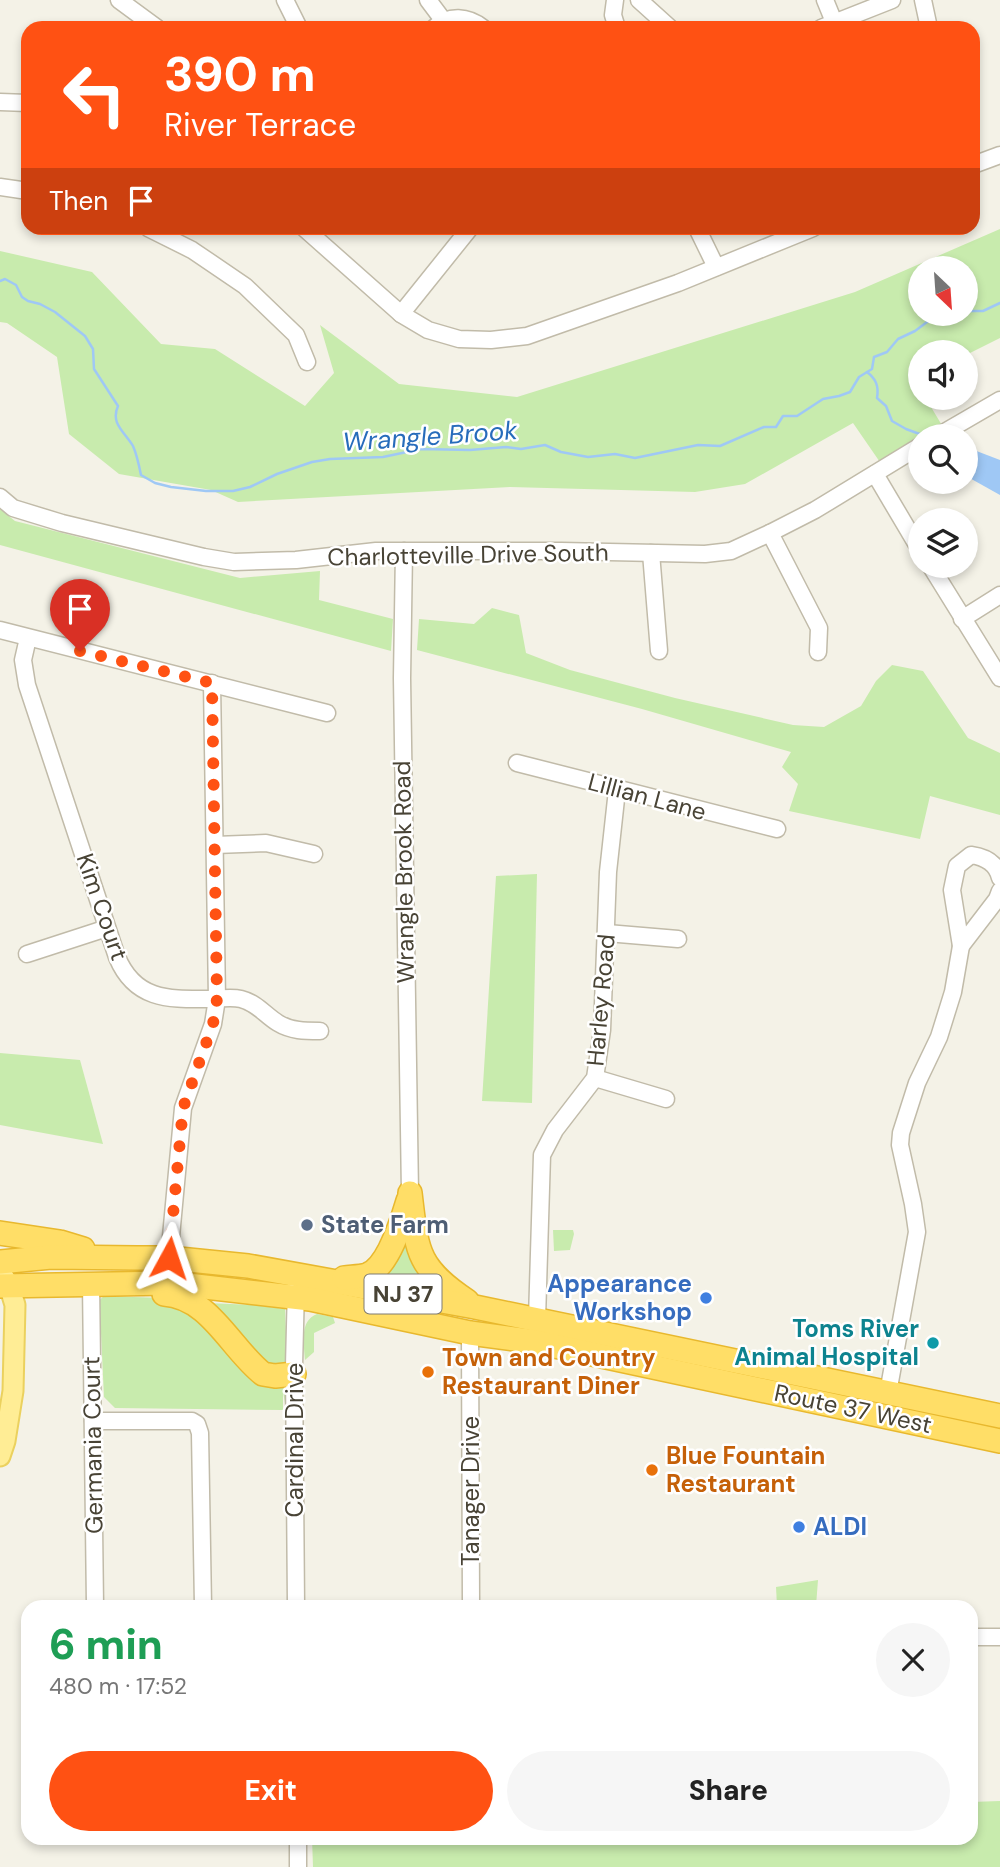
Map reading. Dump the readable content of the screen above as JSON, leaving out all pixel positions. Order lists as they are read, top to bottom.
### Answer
{
  "streets": {
    "highway": ["NJ 37", "Route 37 West"],
    "street": [
      "Charlotteville Drive South",
      "Lillian Lane",
      "Wrangle Brook Road",
      "Kim Court",
      "Harley Road",
      "Cardinal Drive",
      "Germania Court",
      "Tanager Drive"
    ]
  },
  "crossings": [
    ["Charlotteville Drive South", "Wrangle Brook Road"],
    ["Lillian Lane", "Harley Road"],
    ["Harley Road", "Route 37 West"],
    ["Route 37 West", "Cardinal Drive"],
    ["Route 37 West", "Germania Court"],
    ["Route 37 West", "Tanager Drive"]
  ],
  "water": ["Wrangle Brook"],
  "places": [
    "State Farm",
    "Appearance Workshop",
    "Toms River Animal Hospital",
    "Town and Country Restaurant Diner",
    "Blue Fountain Restaurant",
    "ALDI"
  ],
  "north": "bottom right",
  "page": {
    "turn": ["390 m", "River Terrace"],
    "then": "Then",
    "heading": ["6 min", "480 m · 17:52"],
    "buttons": ["Exit", "Share"]
  }
}
